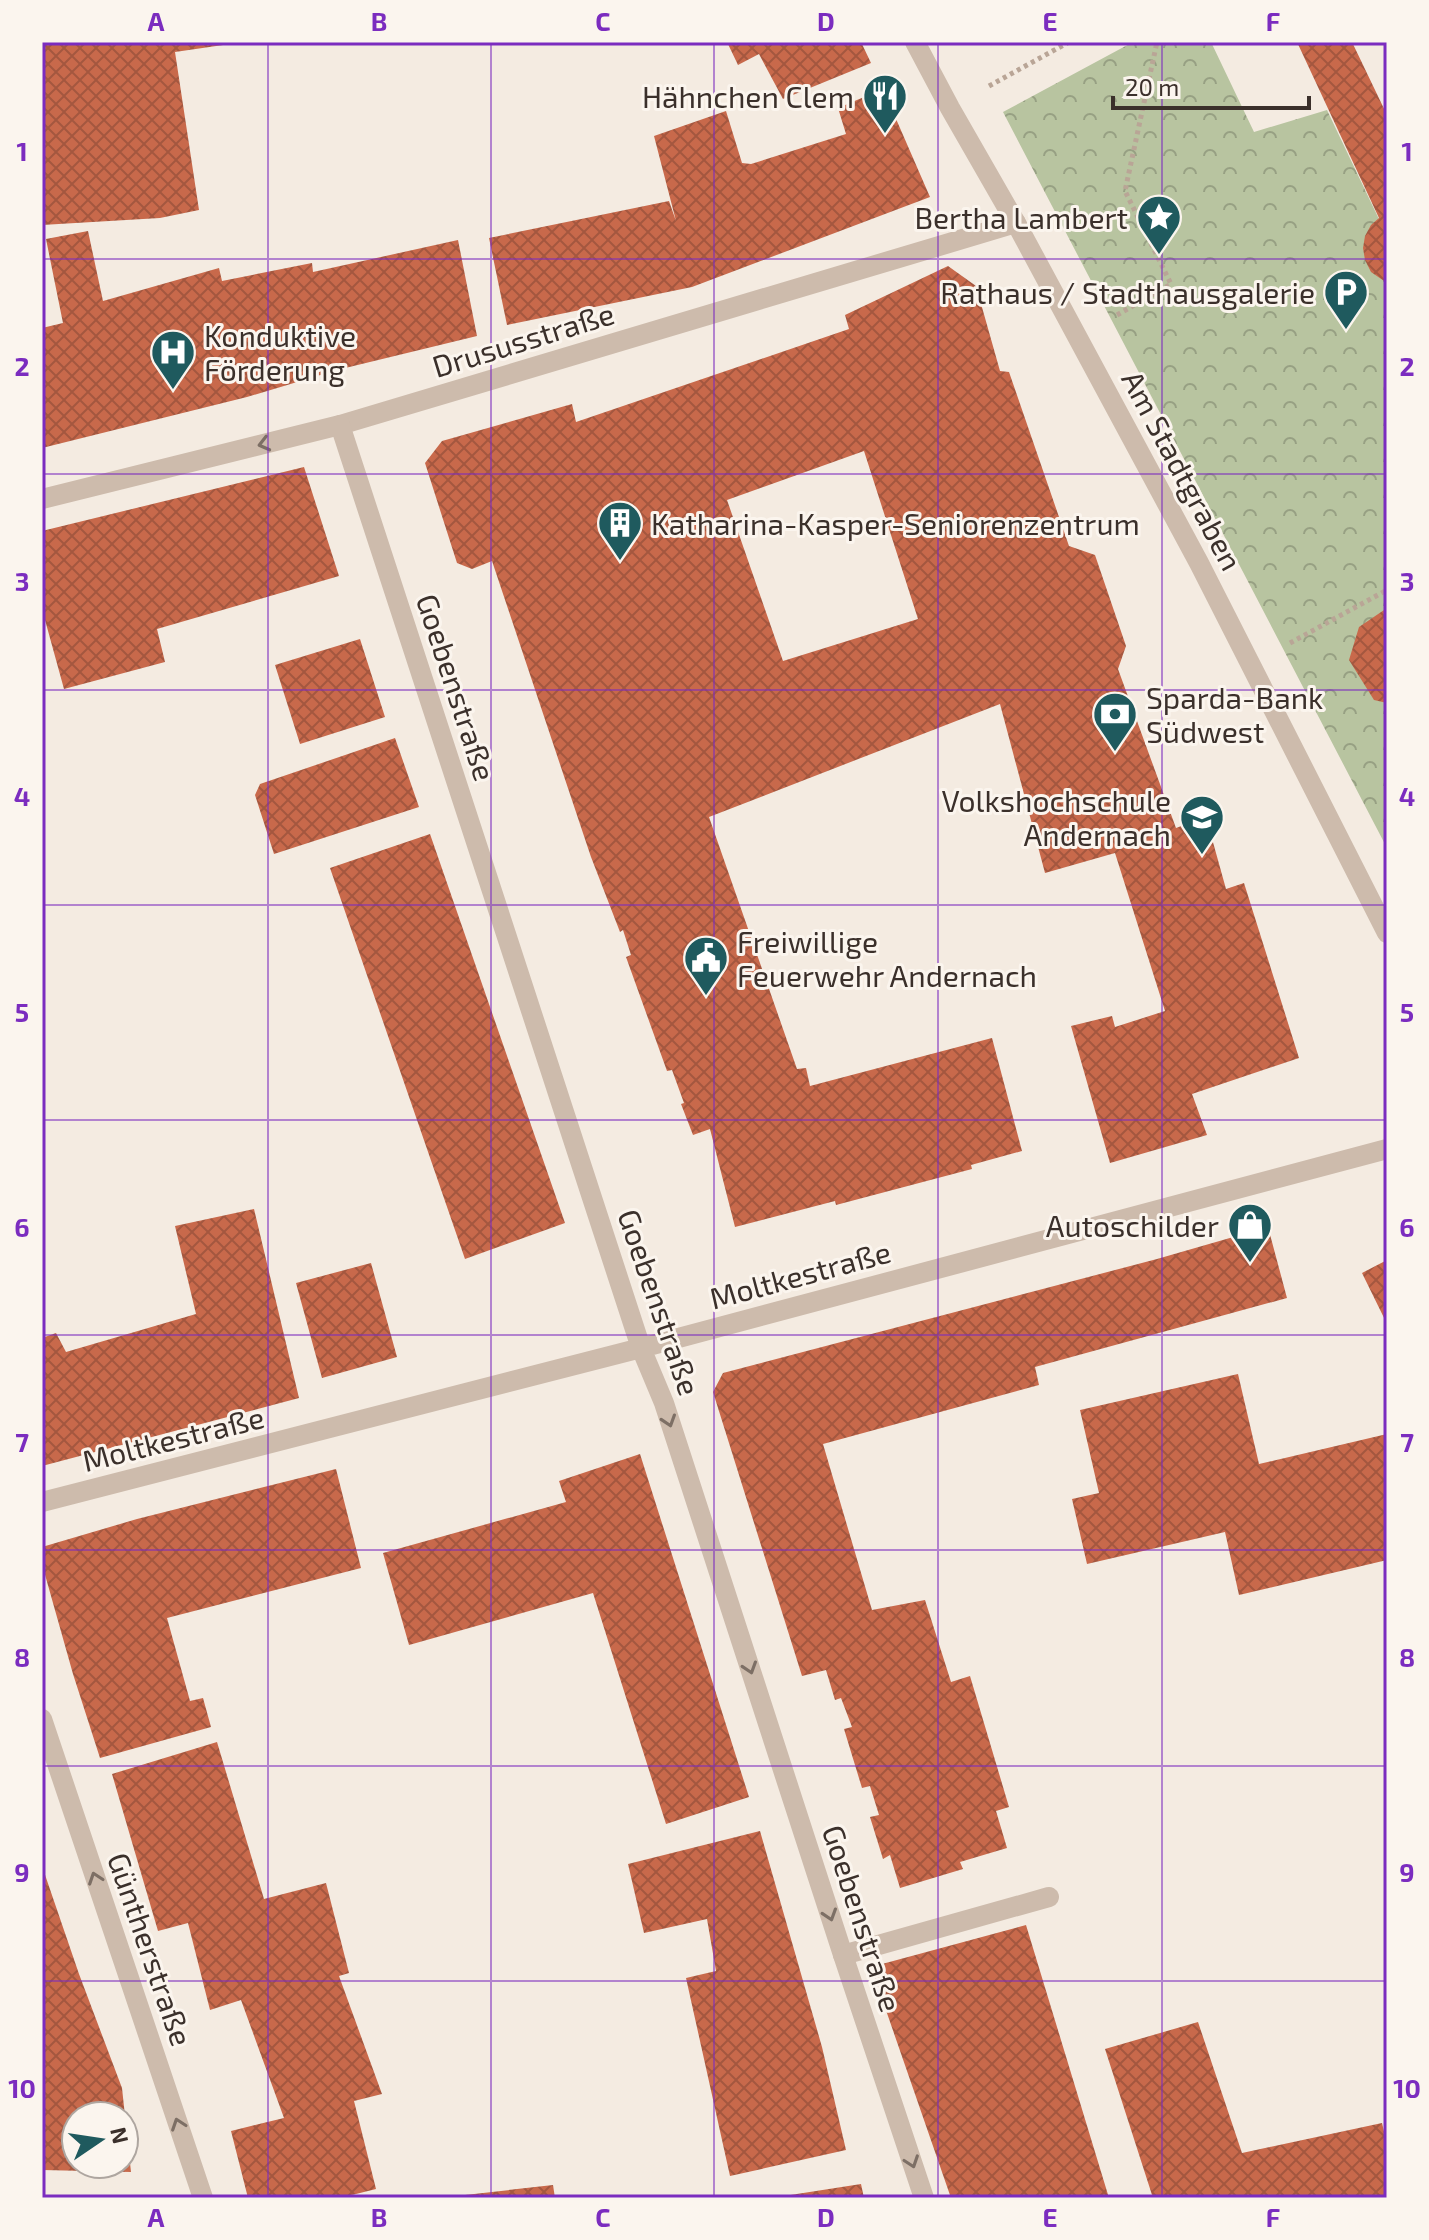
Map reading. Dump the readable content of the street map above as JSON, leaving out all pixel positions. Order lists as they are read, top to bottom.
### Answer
{
  "streets": {
    "street": [
      "Drususstraße",
      "Am Stadtgraben",
      "Goebenstraße",
      "Moltkestraße",
      "Güntherstraße"
    ]
  },
  "crossings": [
    ["Drususstraße", "Am Stadtgraben"],
    ["Drususstraße", "Goebenstraße"],
    ["Goebenstraße", "Moltkestraße"]
  ],
  "one_way": ["Goebenstraße", "Güntherstraße"],
  "places": {
    "restaurant": ["Hähnchen Clem"],
    "place": ["Bertha Lambert"],
    "parking": ["Rathaus / Stadthausgalerie"],
    "hospital": ["Konduktive Förderung"],
    "building": ["Katharina-Kasper-Seniorenzentrum"],
    "bank": ["Sparda-Bank Südwest"],
    "school or university": ["Volkshochschule Andernach"],
    "public building": ["Freiwillige Feuerwehr Andernach"],
    "shop": ["Autoschilder"]
  },
  "scale_bar": "20 m",
  "north": "right",
  "grid": {
    "columns": [
      "A",
      "B",
      "C",
      "D",
      "E",
      "F"
    ],
    "rows": [
      "1",
      "2",
      "3",
      "4",
      "5",
      "6",
      "7",
      "8",
      "9",
      "10"
    ]
  }
}
